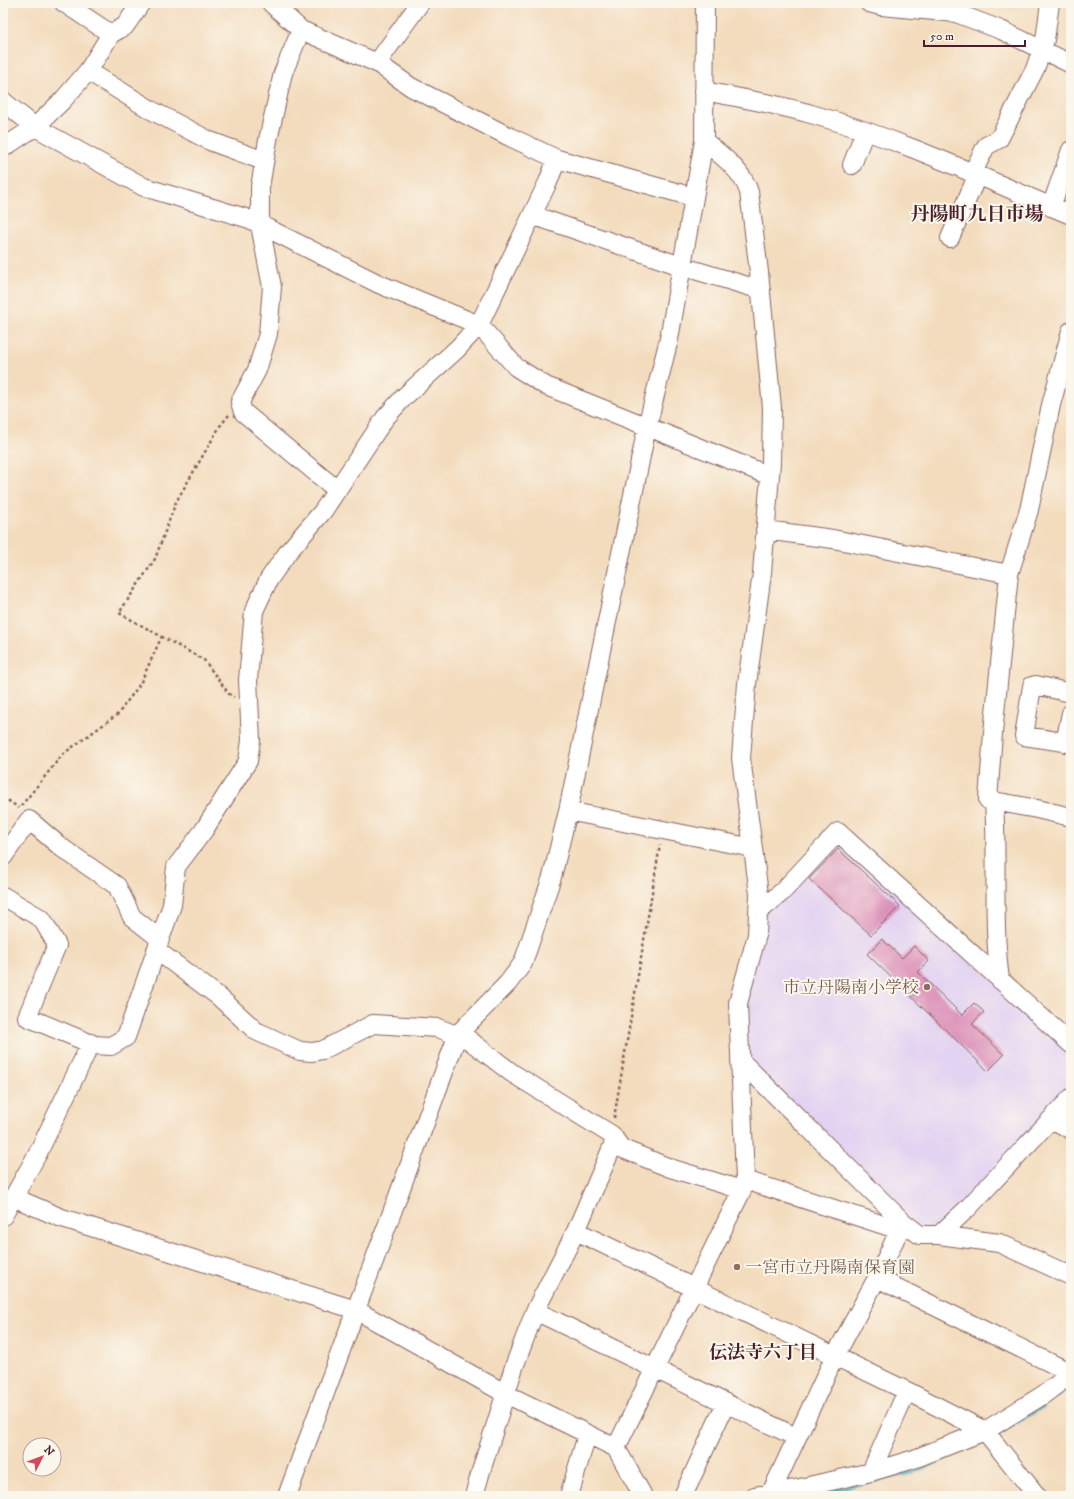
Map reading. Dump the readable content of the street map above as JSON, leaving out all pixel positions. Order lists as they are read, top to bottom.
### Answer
{
  "districts": ["丹陽町九日市場", "伝法寺六丁目"],
  "places": ["市立丹陽南小学校", "一宮市立丹陽南保育園"],
  "scale_bar": "50 m",
  "north": "top right"
}
